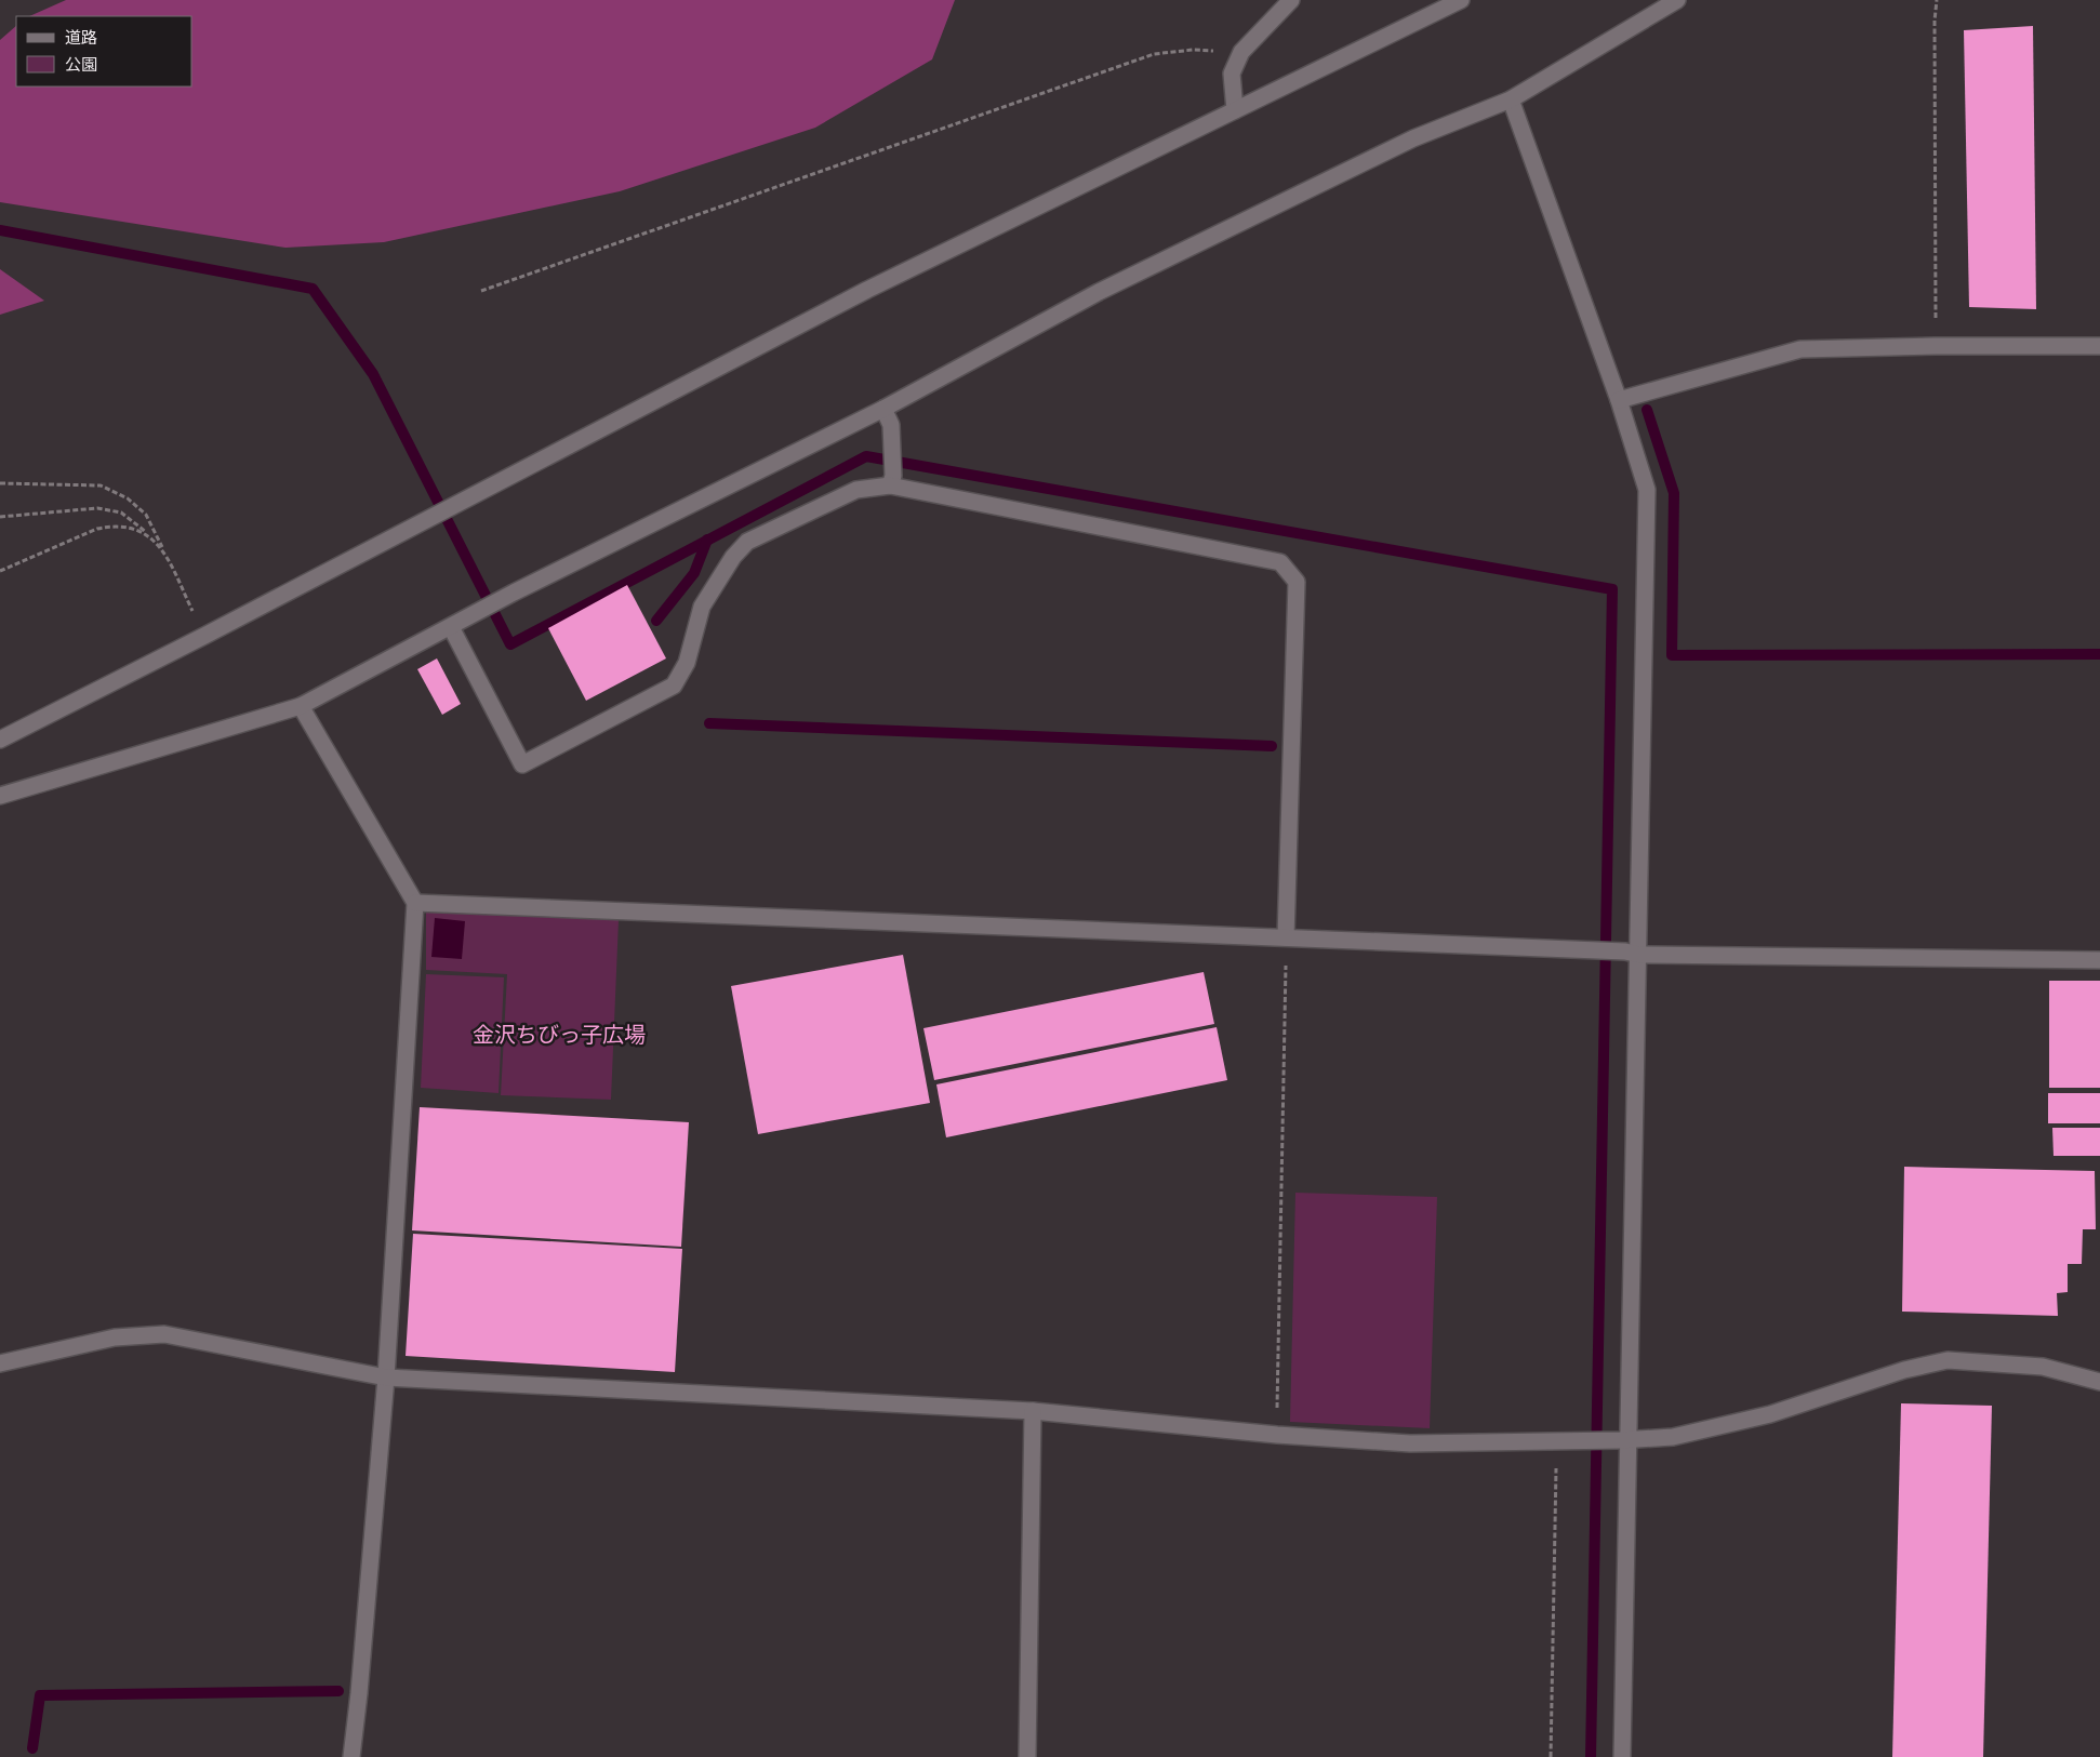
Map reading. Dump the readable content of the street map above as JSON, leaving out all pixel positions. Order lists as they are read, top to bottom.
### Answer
{
  "parks": ["金沢ちびっ子広場"],
  "legend": ["道路", "公園"]
}
